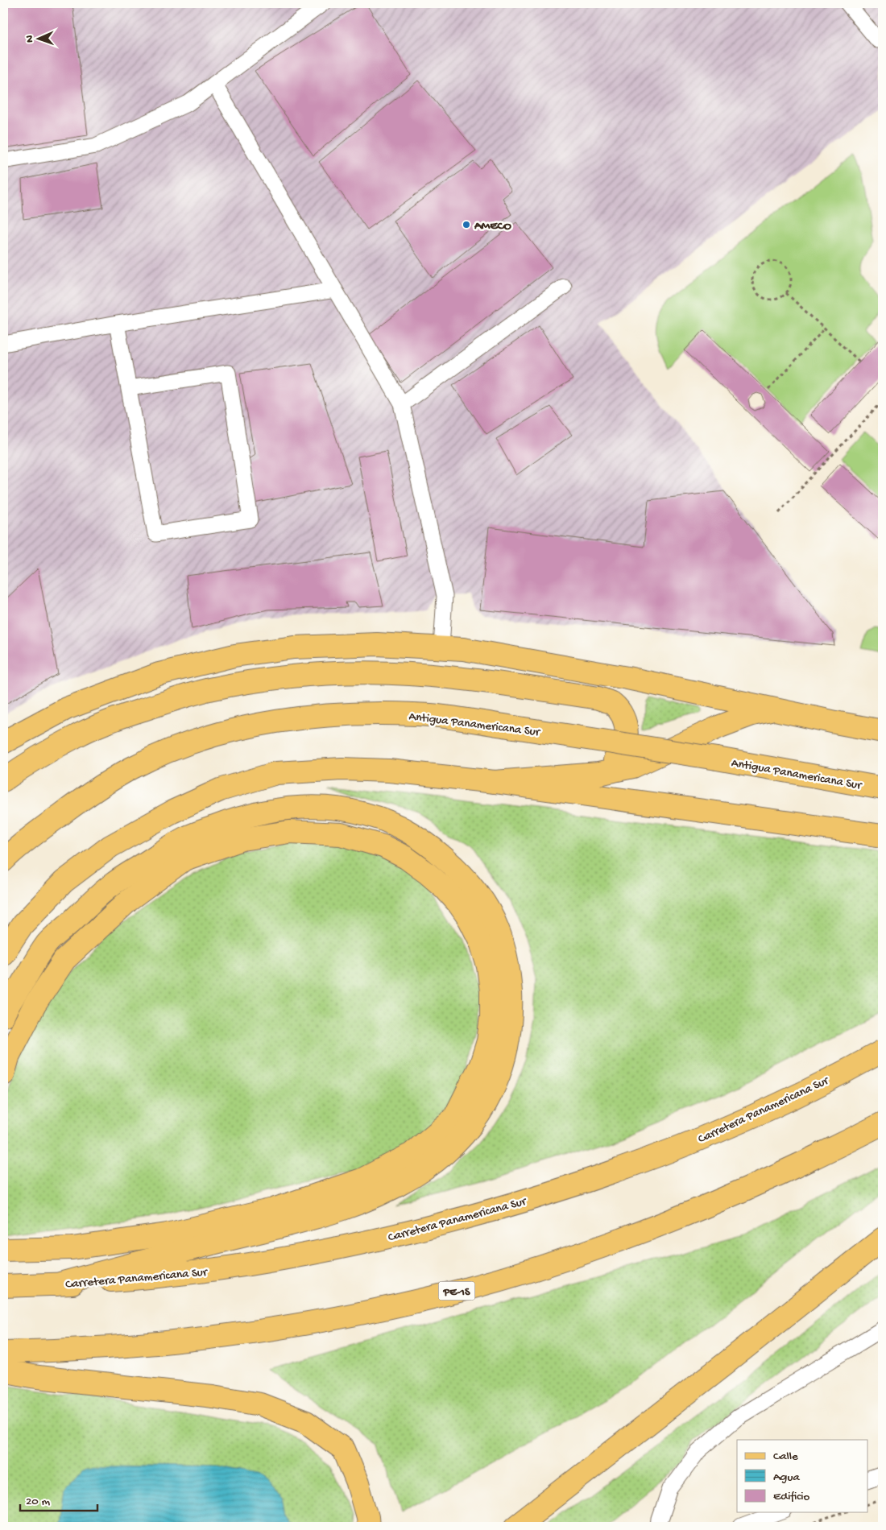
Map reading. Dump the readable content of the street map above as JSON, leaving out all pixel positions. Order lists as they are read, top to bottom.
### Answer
{
  "streets": {
    "main road": ["Antigua Panamericana Sur", "Carretera Panamericana Sur", "PE-1S"]
  },
  "places": ["AMECO"],
  "legend": ["Calle", "Agua", "Edificio"],
  "scale_bar": "20 m",
  "north": "left"
}
